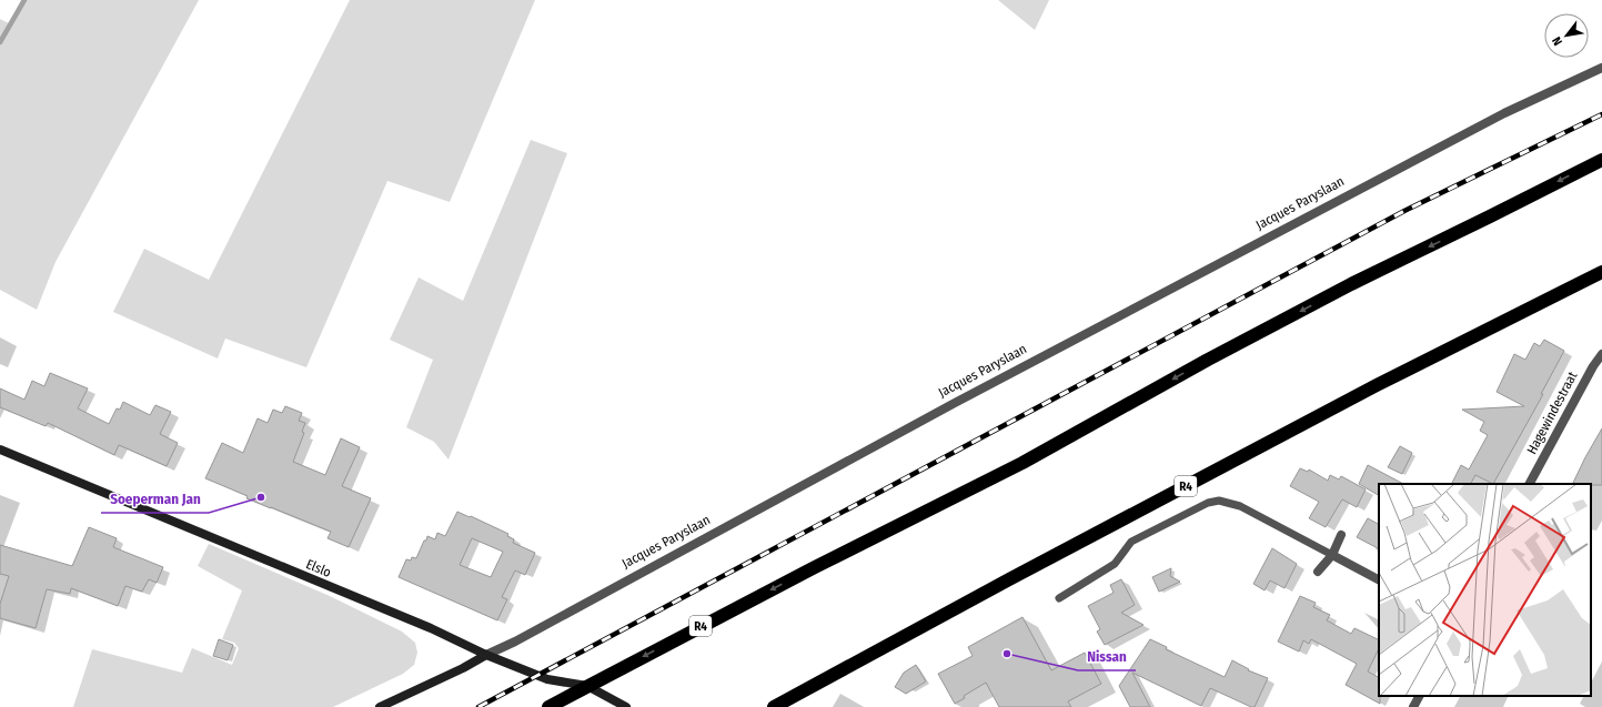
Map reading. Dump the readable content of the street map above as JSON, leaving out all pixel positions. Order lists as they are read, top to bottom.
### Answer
{
  "streets": {
    "highway": ["R4"],
    "street": ["Jacques Paryslaan", "Hagewindestraat", "Elslo"]
  },
  "crossings": [
    ["Jacques Paryslaan", "Elslo"],
    ["R4", "Elslo"]
  ],
  "places": ["Soeperman Jan", "Nissan"],
  "north": "bottom left"
}
